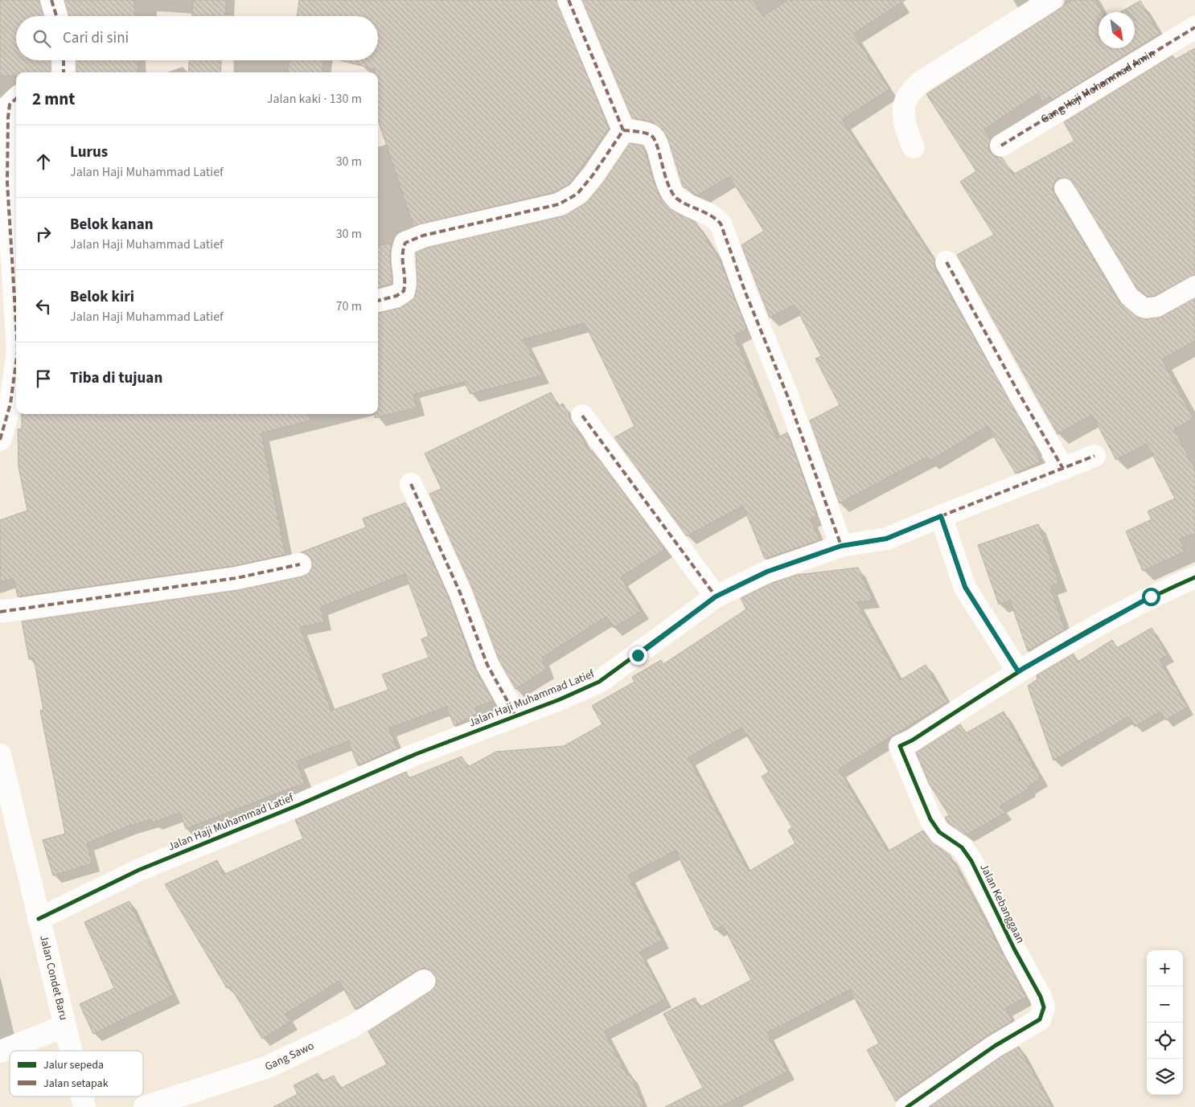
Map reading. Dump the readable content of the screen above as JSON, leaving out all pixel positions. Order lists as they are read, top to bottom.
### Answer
{
  "streets": {
    "street": [
      "Gang Haji Mohammad Amin",
      "Jalan Haji Muhammad Latief",
      "Jalan Kebanggaan",
      "Jalan Condet Baru",
      "Gang Sawo"
    ]
  },
  "crossings": [
    ["Jalan Haji Muhammad Latief", "Jalan Condet Baru"]
  ],
  "legend": ["Jalur sepeda", "Jalan setapak"],
  "north": "bottom right",
  "page": {
    "search": "Cari di sini",
    "heading": ["2 mnt", "Jalan kaki · 130 m"],
    "list": [
      ["Lurus", "Jalan Haji Muhammad Latief", "30 m"],
      ["Belok kanan", "Jalan Haji Muhammad Latief", "30 m"],
      ["Belok kiri", "Jalan Haji Muhammad Latief", "70 m"],
      "Tiba di tujuan"
    ],
    "map_buttons": ["+", "−"]
  }
}
